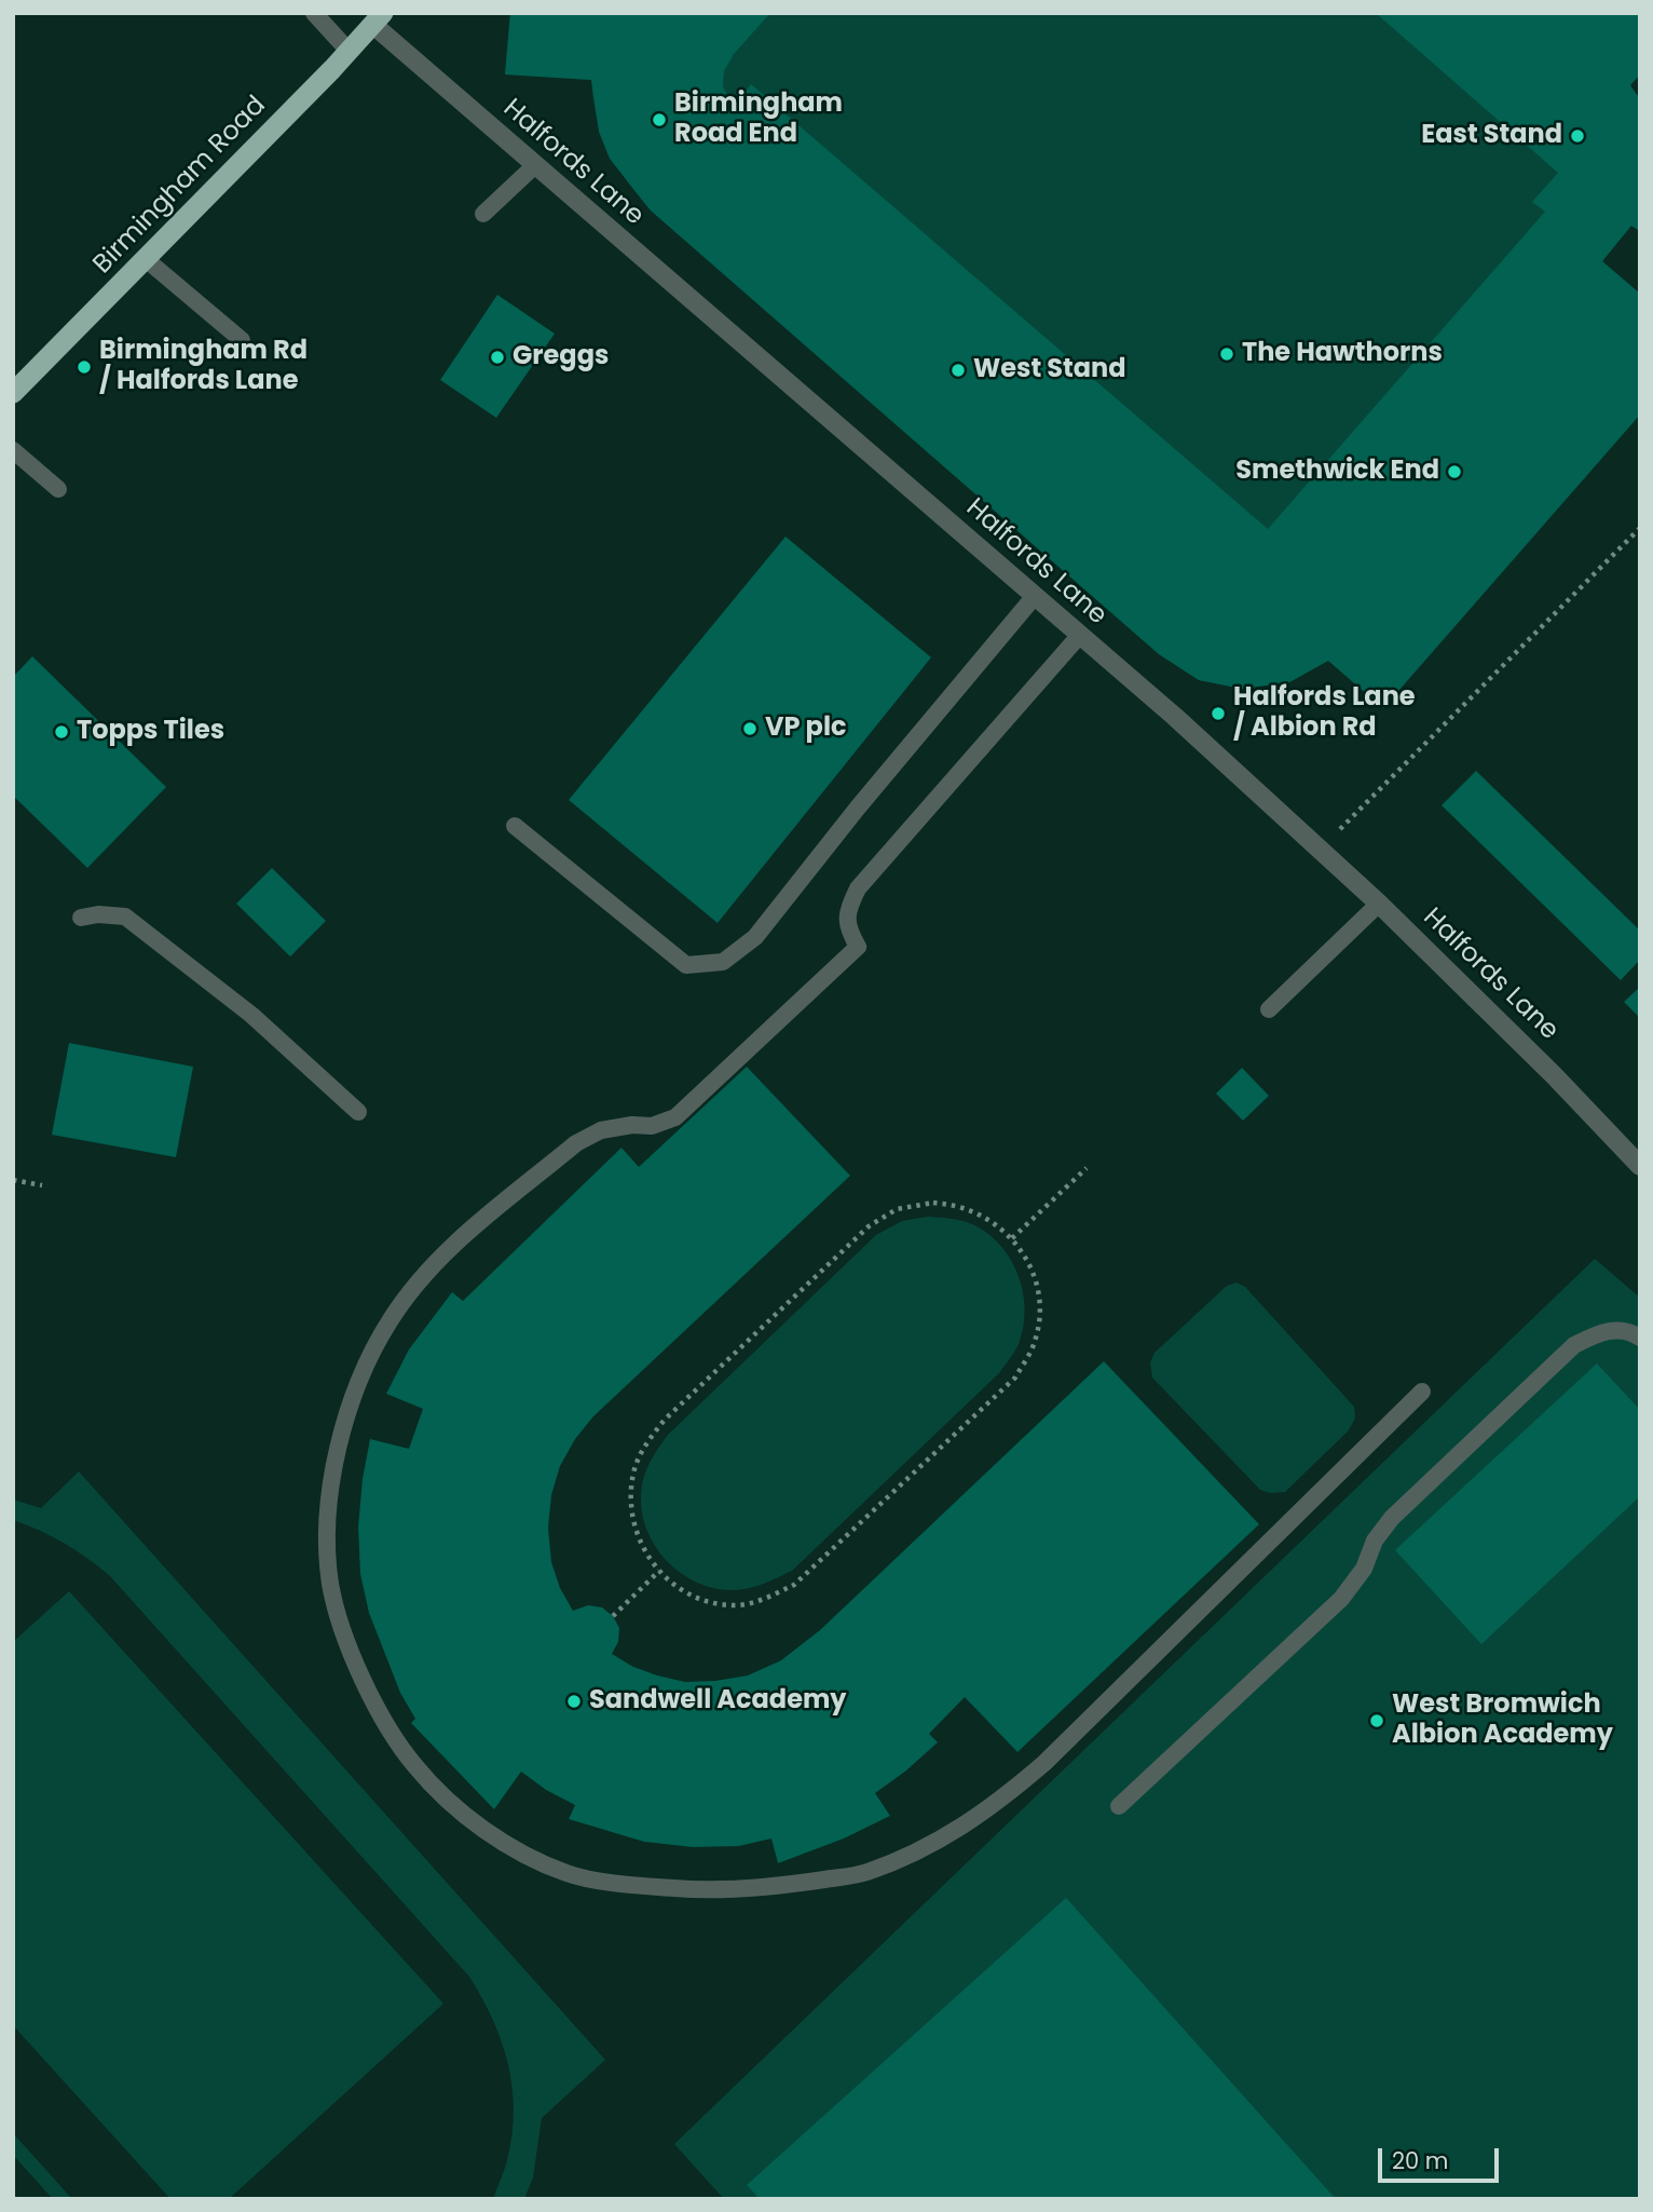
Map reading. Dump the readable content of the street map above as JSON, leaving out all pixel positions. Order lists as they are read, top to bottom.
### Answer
{
  "streets": {
    "highway": ["Birmingham Road"],
    "street": ["Halfords Lane"]
  },
  "crossings": [
    ["Halfords Lane", "Birmingham Road"]
  ],
  "places": [
    "Birmingham Road End",
    "East Stand",
    "The Hawthorns",
    "Greggs",
    "Birmingham Rd / Halfords Lane",
    "West Stand",
    "Smethwick End",
    "Halfords Lane / Albion Rd",
    "VP plc",
    "Topps Tiles",
    "Sandwell Academy",
    "West Bromwich Albion Academy"
  ],
  "scale_bar": "20 m"
}
